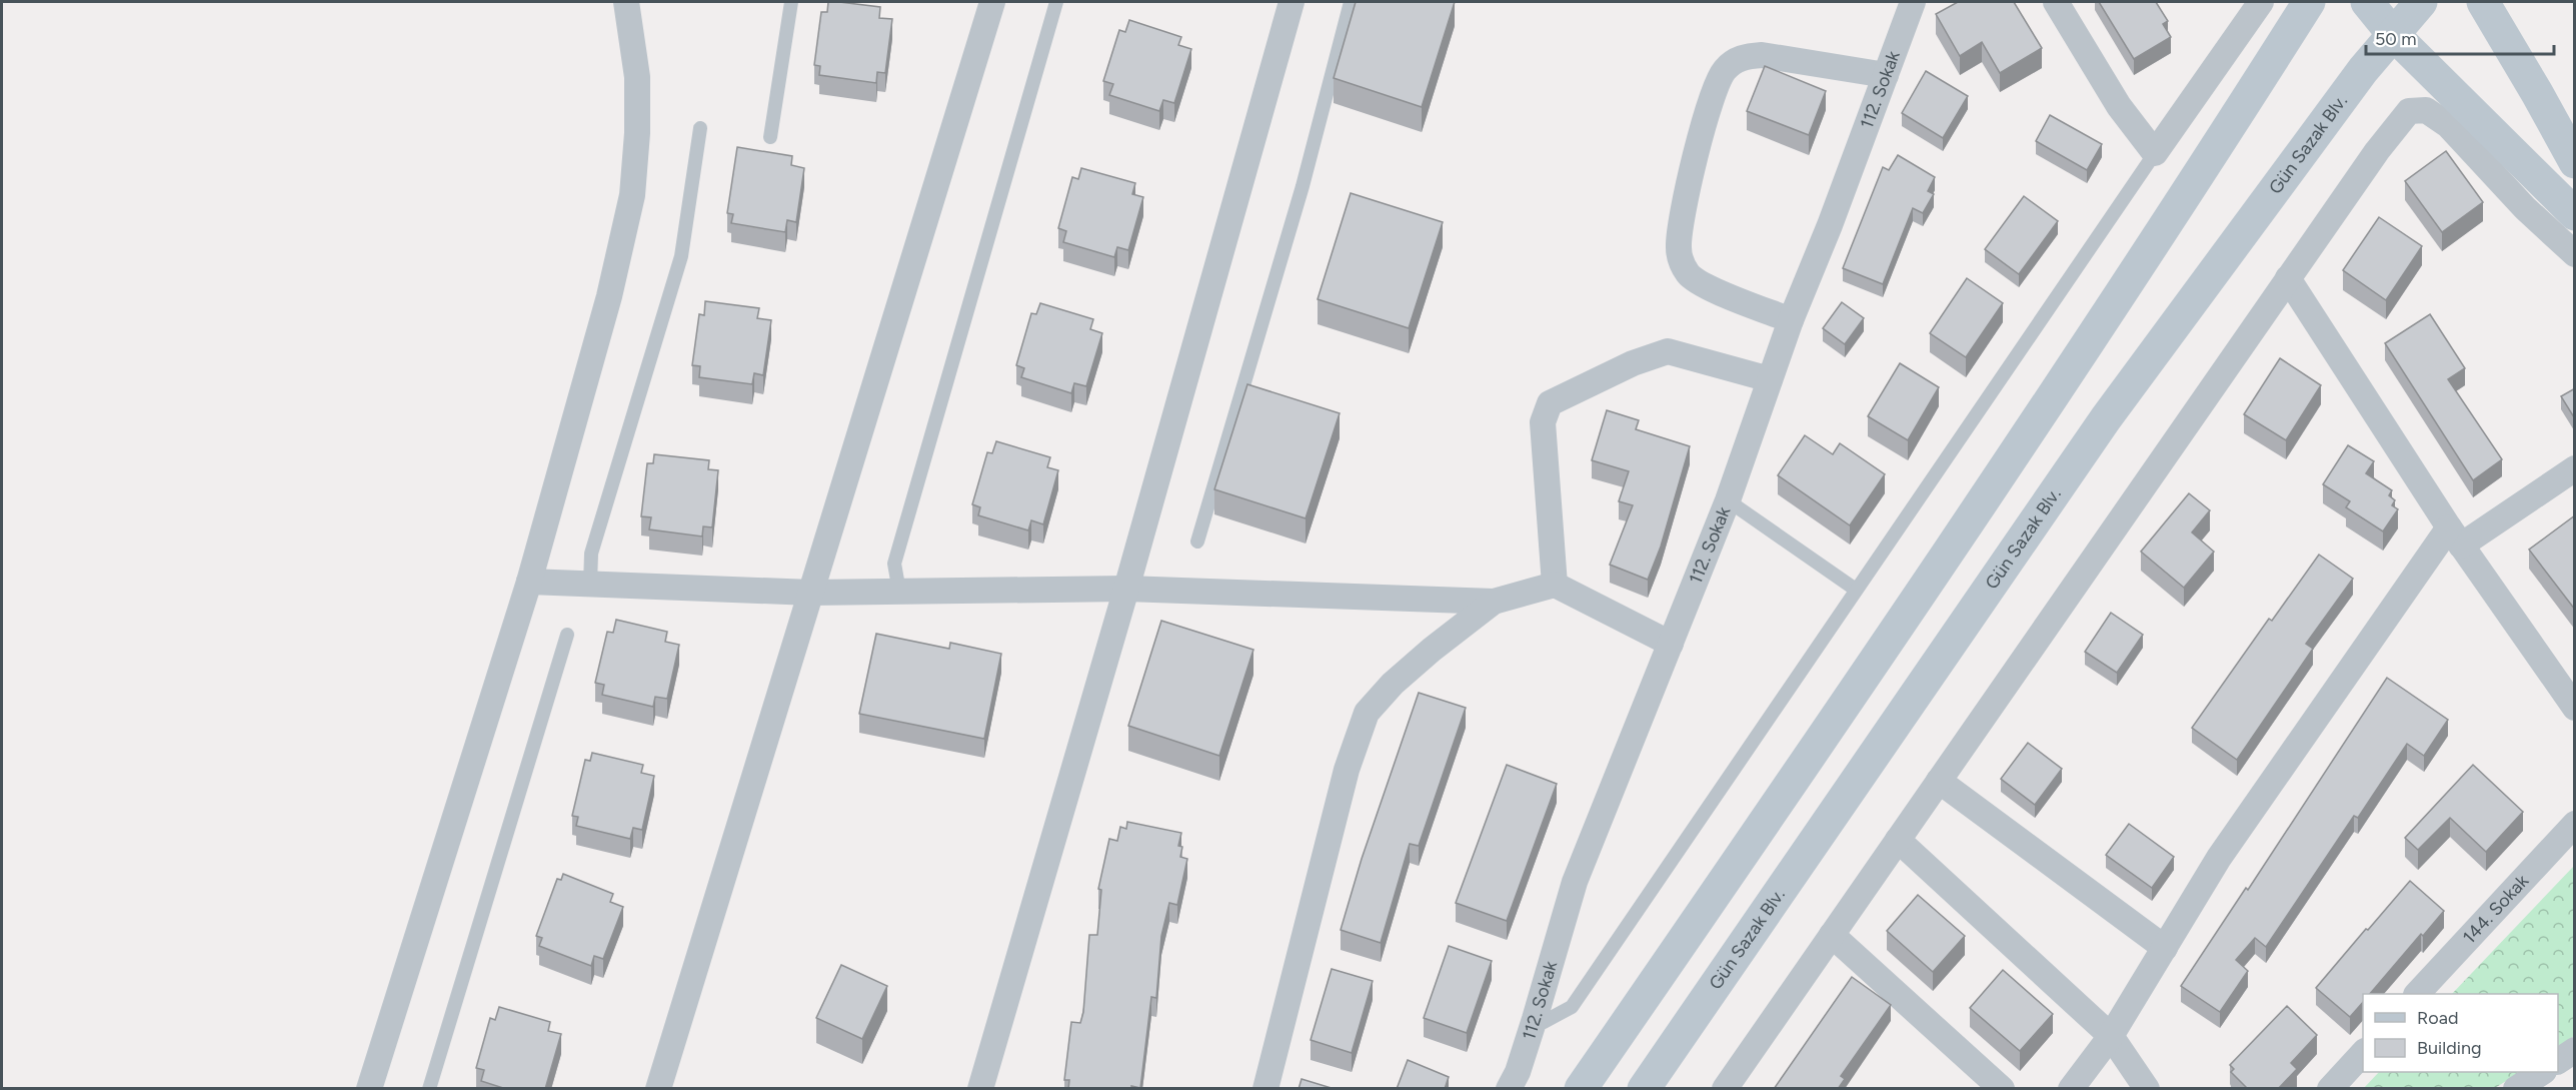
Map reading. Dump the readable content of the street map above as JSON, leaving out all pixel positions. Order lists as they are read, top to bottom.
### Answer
{
  "streets": {
    "main road": ["Gün Sazak Blv."],
    "street": ["112. Sokak", "144. Sokak"]
  },
  "legend": ["Road", "Building"],
  "scale_bar": "50 m"
}
